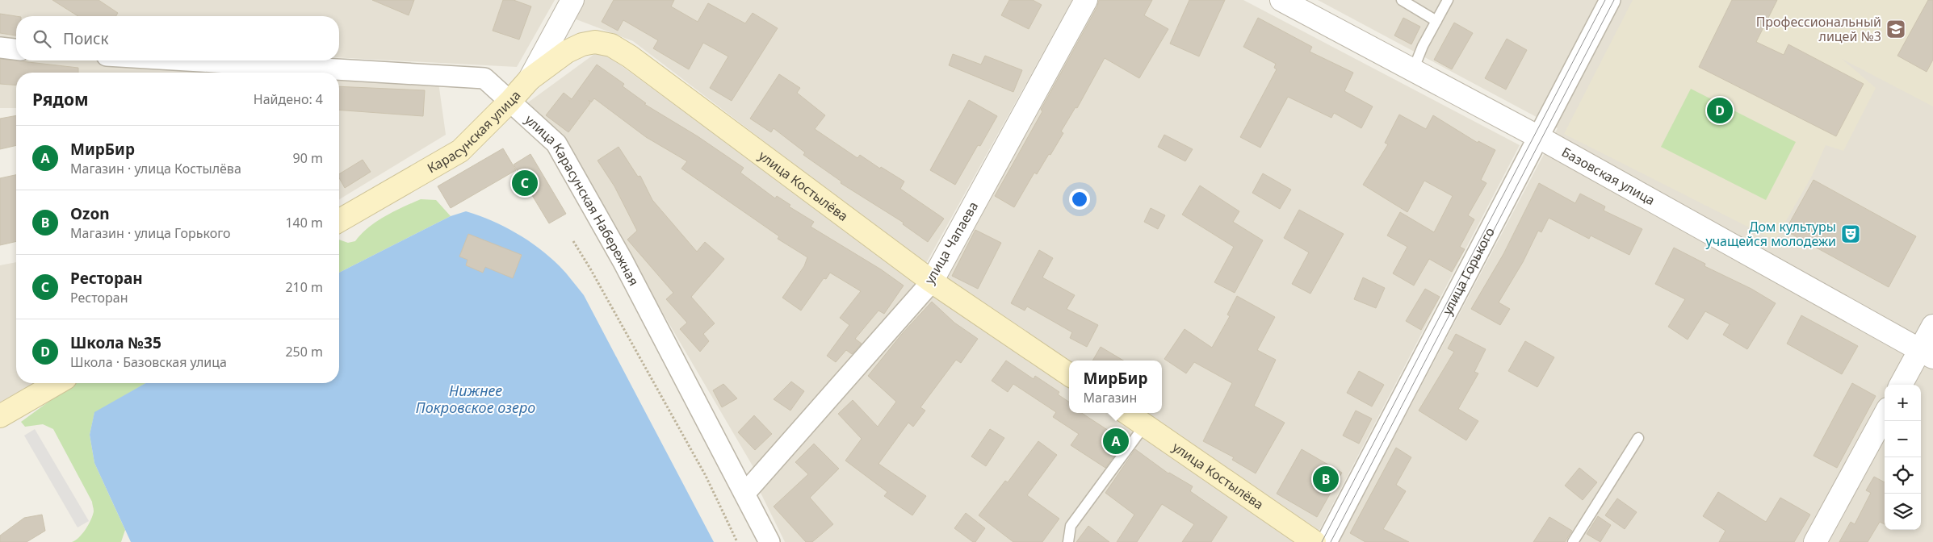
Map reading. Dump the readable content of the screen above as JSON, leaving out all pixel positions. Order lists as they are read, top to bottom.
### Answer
{
  "streets": {
    "main road": ["Карасунская улица", "улица Костылёва"],
    "street": [
      "Базовская улица",
      "улица Карасунская Набережная",
      "улица Чапаева",
      "улица Горького"
    ]
  },
  "crossings": [
    ["Карасунская улица", "улица Костылёва"],
    ["Карасунская улица", "улица Карасунская Набережная"],
    ["Базовская улица", "улица Горького"],
    ["улица Костылёва", "улица Чапаева"],
    ["улица Карасунская Набережная", "улица Чапаева"]
  ],
  "water": ["Нижнее Покровское озеро"],
  "places": {
    "school or university": ["Профессиональный лицей №3"],
    "theatre": ["Дом культуры учащейся молодежи"]
  },
  "page": {
    "search": "Поиск",
    "heading": ["Рядом", "Найдено: 4"],
    "pins": [
      "D",
      "C",
      "A",
      "B"
    ],
    "list": [
      {
        "mark": "A",
        "name": "МирБир",
        "note": "Магазин · улица Костылёва",
        "value": "90 m"
      },
      {
        "mark": "B",
        "name": "Ozon",
        "note": "Магазин · улица Горького",
        "value": "140 m"
      },
      {
        "mark": "C",
        "name": "Ресторан",
        "note": "Ресторан",
        "value": "210 m"
      },
      {
        "mark": "D",
        "name": "Школа №35",
        "note": "Школа · Базовская улица",
        "value": "250 m"
      }
    ],
    "popup": ["МирБир", "Магазин"],
    "map_buttons": ["+", "−"]
  }
}
